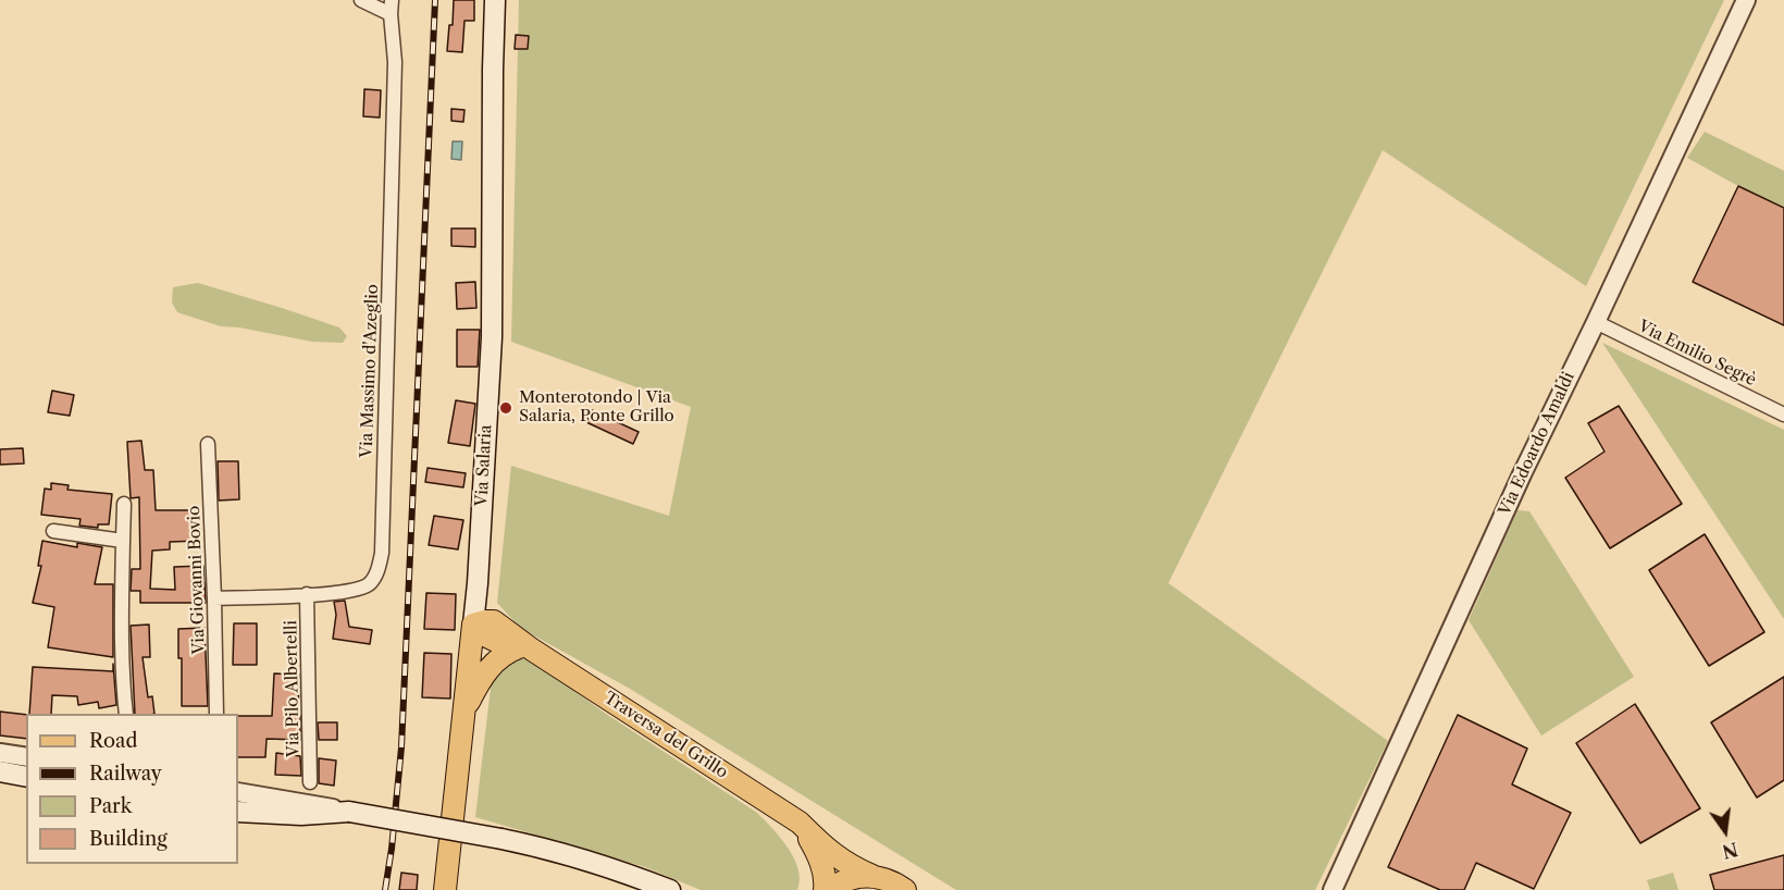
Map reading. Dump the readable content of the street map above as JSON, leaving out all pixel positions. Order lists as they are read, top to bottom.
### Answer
{
  "streets": {
    "main road": ["Via Salaria", "Traversa del Grillo"],
    "street": [
      "Via Emilio Segrè",
      "Via Massimo d'Azeglio",
      "Via Edoardo Amaldi",
      "Via Giovanni Bovio",
      "Via Pilo Albertelli"
    ]
  },
  "crossings": [
    ["Via Emilio Segrè", "Via Edoardo Amaldi"],
    ["Via Massimo d'Azeglio", "Via Giovanni Bovio"],
    ["Via Massimo d'Azeglio", "Via Pilo Albertelli"],
    ["Via Salaria", "Traversa del Grillo"]
  ],
  "places": ["Monterotondo | Via Salaria, Ponte Grillo"],
  "legend": [
    "Road",
    "Railway",
    "Park",
    "Building"
  ],
  "north": "bottom"
}
